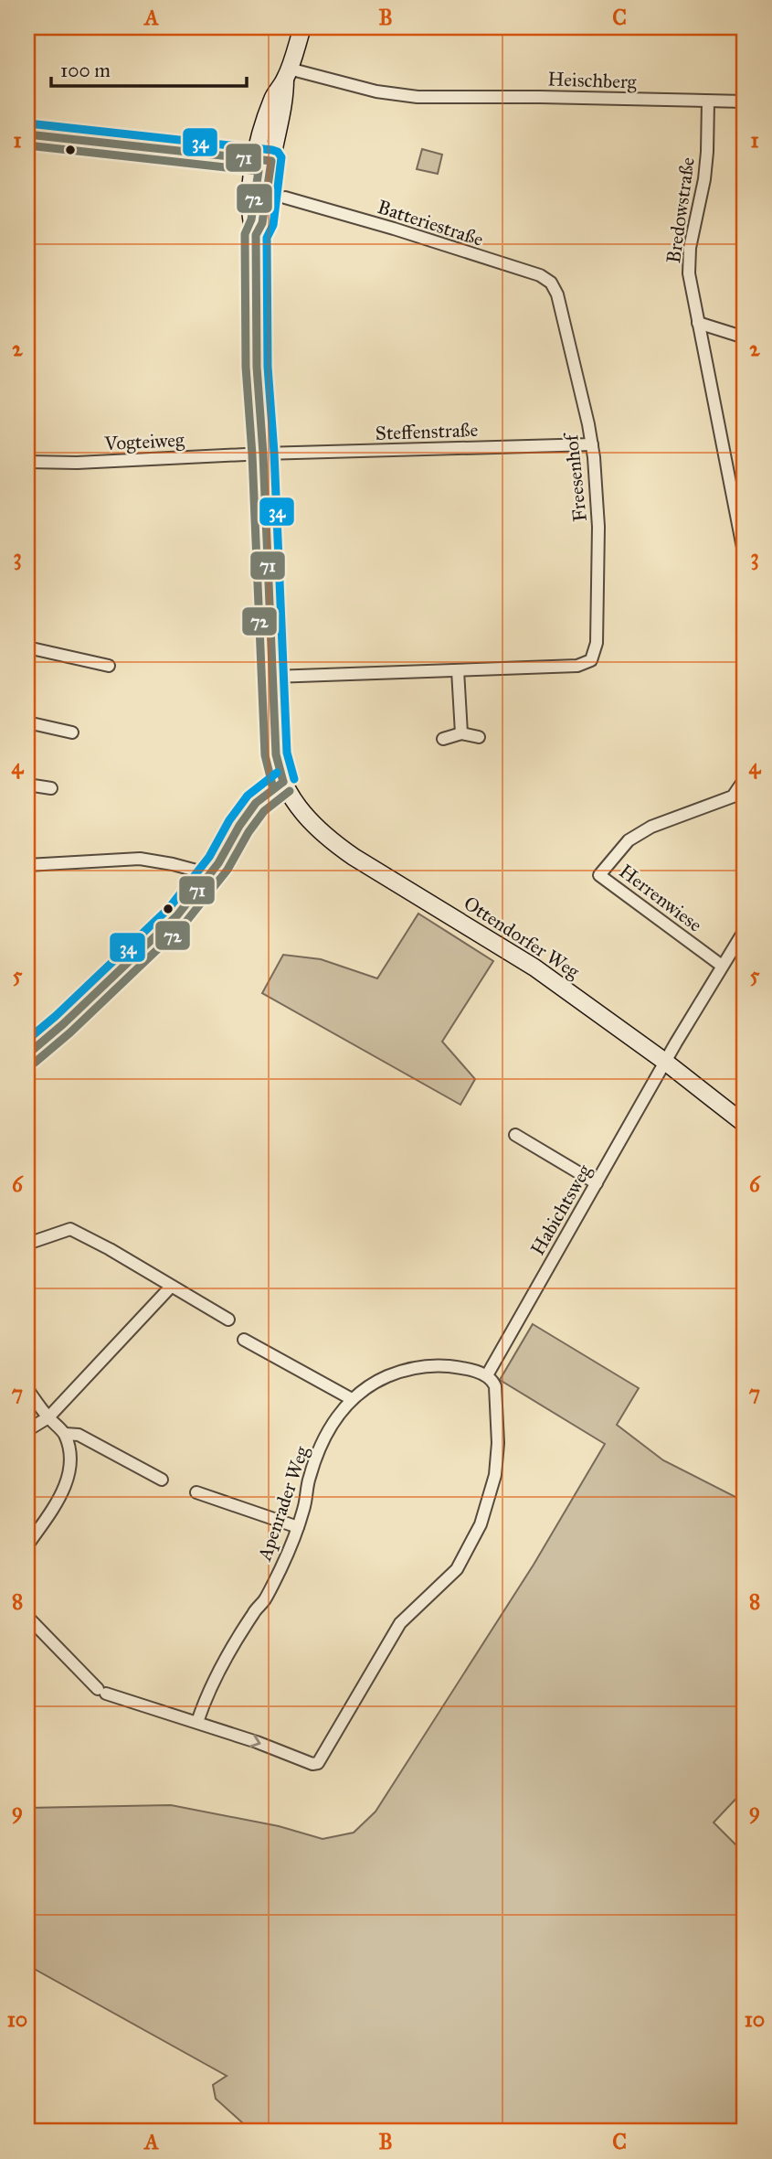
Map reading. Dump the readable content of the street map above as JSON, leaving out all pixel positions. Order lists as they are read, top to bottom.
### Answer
{
  "streets": {
    "main road": ["Ottendorfer Weg"],
    "street": [
      "Heischberg",
      "Bredowstraße",
      "Batteriestraße",
      "Steffenstraße",
      "Vogteiweg",
      "Freesenhof",
      "Herrenwiese",
      "Habichtsweg",
      "Apenrader Weg"
    ]
  },
  "crossings": [
    ["Heischberg", "Bredowstraße"],
    ["Heischberg", "Ottendorfer Weg"],
    ["Batteriestraße", "Freesenhof"],
    ["Steffenstraße", "Vogteiweg"],
    ["Steffenstraße", "Freesenhof"],
    ["Steffenstraße", "Ottendorfer Weg"],
    ["Vogteiweg", "Ottendorfer Weg"],
    ["Ottendorfer Weg", "Habichtsweg"],
    ["Habichtsweg", "Apenrader Weg"]
  ],
  "lines": ["transit line 34", "transit line 71", "transit line 72"],
  "scale_bar": "100 m",
  "grid": {
    "columns": ["A", "B", "C"],
    "rows": [
      "1",
      "2",
      "3",
      "4",
      "5",
      "6",
      "7",
      "8",
      "9",
      "10"
    ]
  }
}
